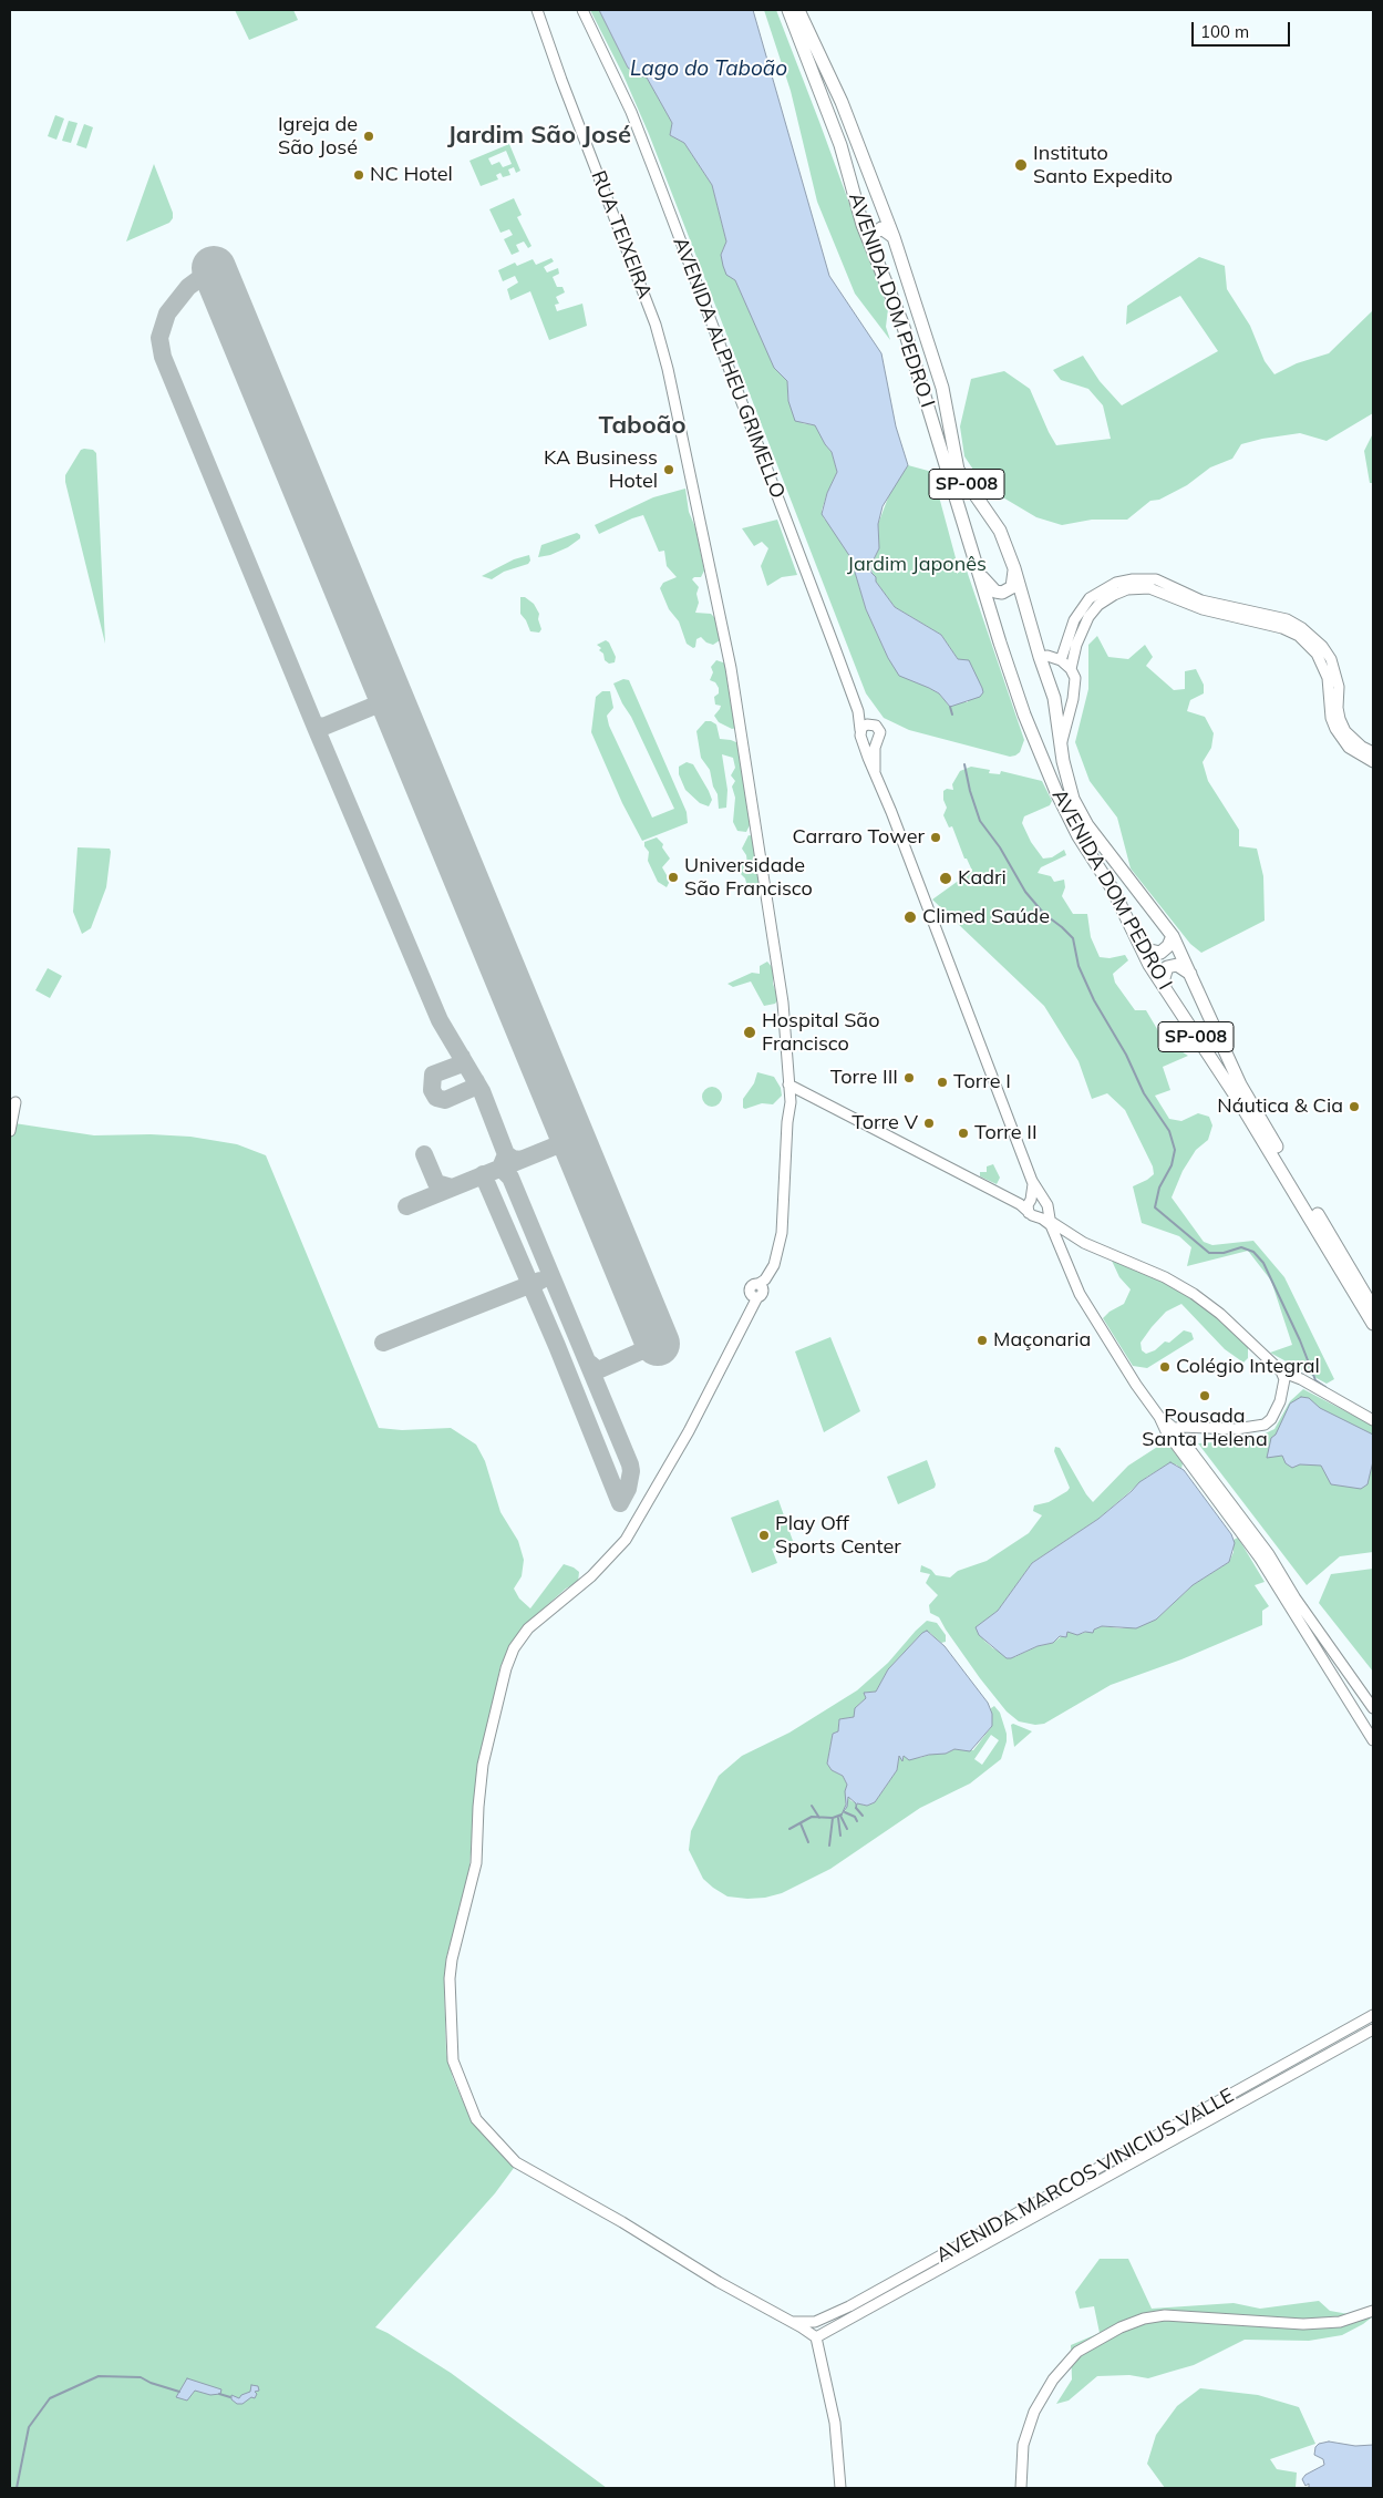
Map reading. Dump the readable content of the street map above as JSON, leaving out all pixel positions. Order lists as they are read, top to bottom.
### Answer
{
  "streets": {
    "main road": ["AVENIDA DOM PEDRO I", "SP-008"],
    "street": ["RUA TEIXEIRA", "AVENIDA ALPHEU GRIMELLO", "AVENIDA MARCOS VINICIUS VALLE"]
  },
  "crossings": [
    ["RUA TEIXEIRA", "AVENIDA MARCOS VINICIUS VALLE"]
  ],
  "districts": ["Jardim São José", "Taboão"],
  "water": ["Lago do Taboão"],
  "parks": ["Jardim Japonês"],
  "places": [
    "Igreja de São José",
    "Instituto Santo Expedito",
    "NC Hotel",
    "KA Business Hotel",
    "Carraro Tower",
    "Universidade São Francisco",
    "Kadri",
    "Climed Saúde",
    "Hospital São Francisco",
    "Torre III",
    "Torre I",
    "Náutica & Cia",
    "Torre V",
    "Torre II",
    "Maçonaria",
    "Colégio Integral",
    "Pousada Santa Helena",
    "Play Off Sports Center"
  ],
  "scale_bar": "100 m"
}
